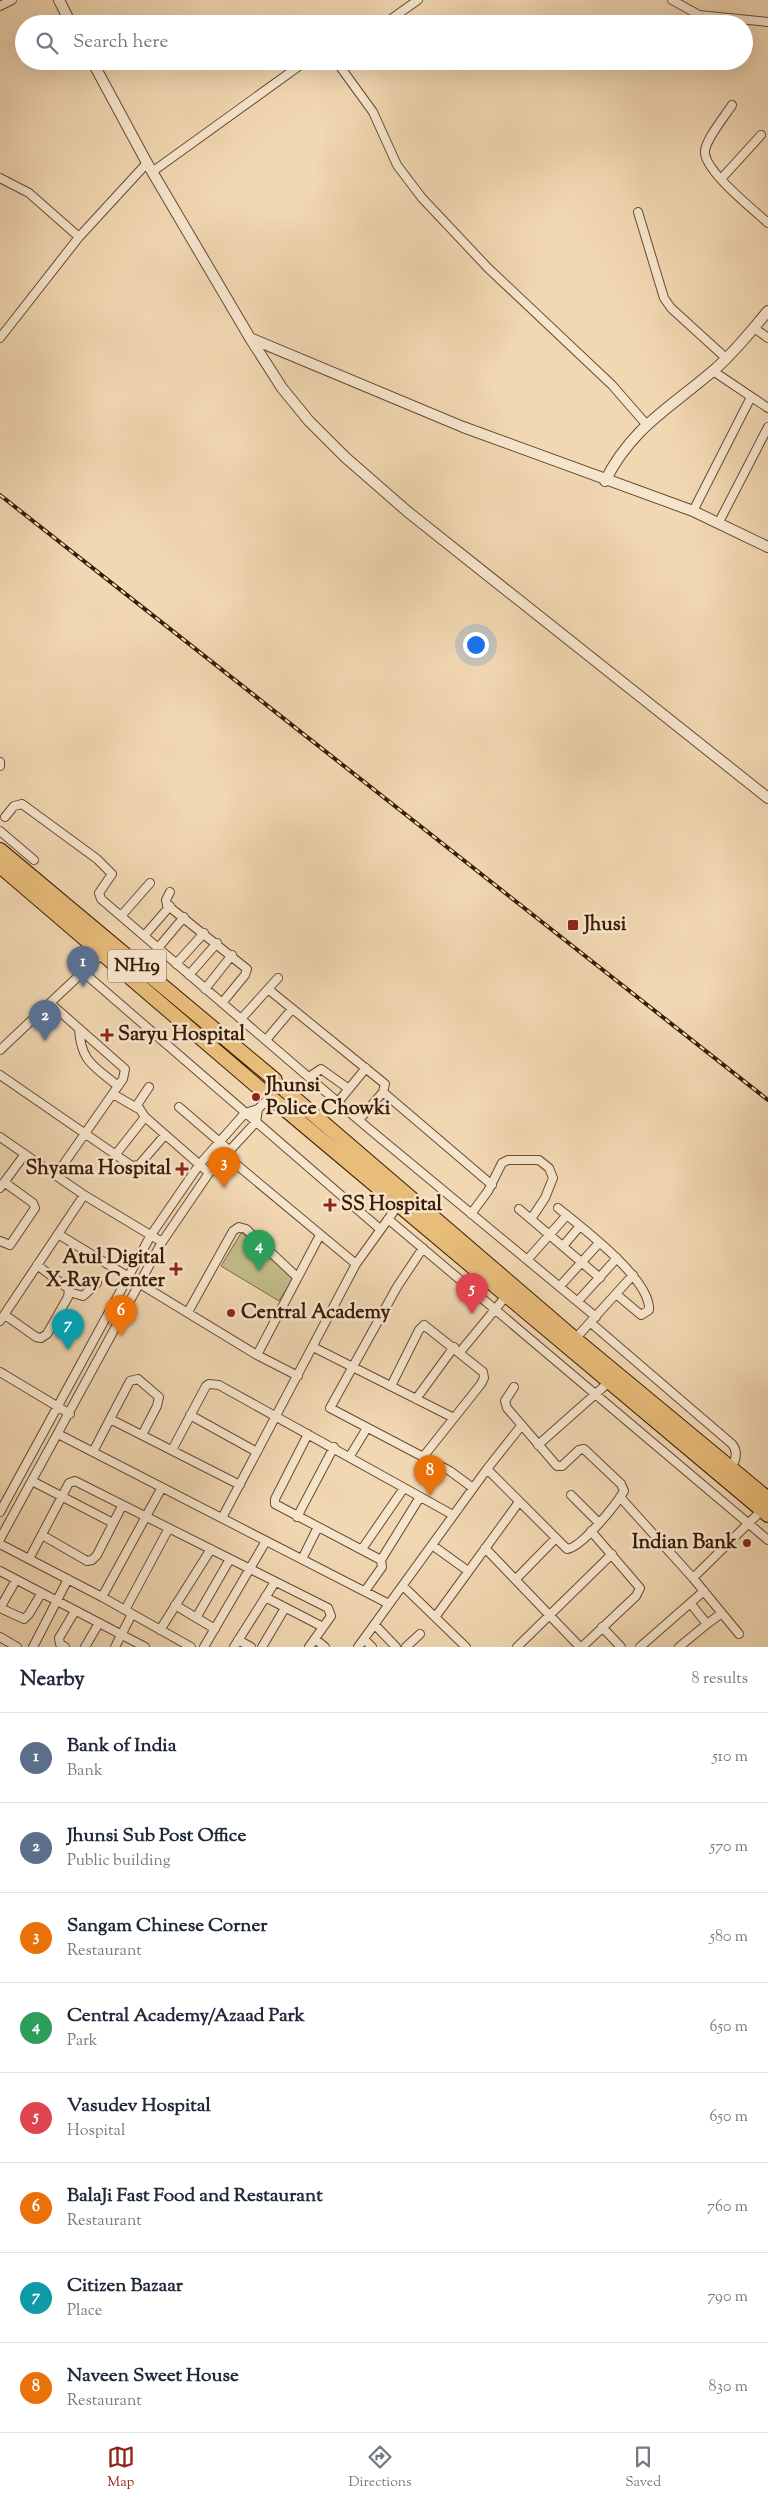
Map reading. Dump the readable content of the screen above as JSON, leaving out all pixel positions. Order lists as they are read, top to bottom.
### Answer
{
  "streets": {
    "highway": ["NH19"]
  },
  "places": {
    "transit": ["Jhusi"],
    "health": [
      "Saryu Hospital",
      "Shyama Hospital",
      "SS Hospital",
      "Atul Digital X-Ray Center"
    ],
    "other": ["Jhunsi Police Chowki", "Central Academy", "Indian Bank"]
  },
  "page": {
    "search": "Search here",
    "pins": [
      "1",
      "2",
      "3",
      "4",
      "5",
      "6",
      "7",
      "8"
    ],
    "heading": ["Nearby", "8 results"],
    "list": [
      {
        "mark": "1",
        "name": "Bank of India",
        "note": "Bank",
        "value": "510 m"
      },
      {
        "mark": "2",
        "name": "Jhunsi Sub Post Office",
        "note": "Public building",
        "value": "570 m"
      },
      {
        "mark": "3",
        "name": "Sangam Chinese Corner",
        "note": "Restaurant",
        "value": "580 m"
      },
      {
        "mark": "4",
        "name": "Central Academy/Azaad Park",
        "note": "Park",
        "value": "650 m"
      },
      {
        "mark": "5",
        "name": "Vasudev Hospital",
        "note": "Hospital",
        "value": "650 m"
      },
      {
        "mark": "6",
        "name": "BalaJi Fast Food and Restaurant",
        "note": "Restaurant",
        "value": "760 m"
      },
      {
        "mark": "7",
        "name": "Citizen Bazaar",
        "note": "Place",
        "value": "790 m"
      },
      {
        "mark": "8",
        "name": "Naveen Sweet House",
        "note": "Restaurant",
        "value": "830 m"
      }
    ],
    "nav": ["Map", "Directions", "Saved"]
  }
}
